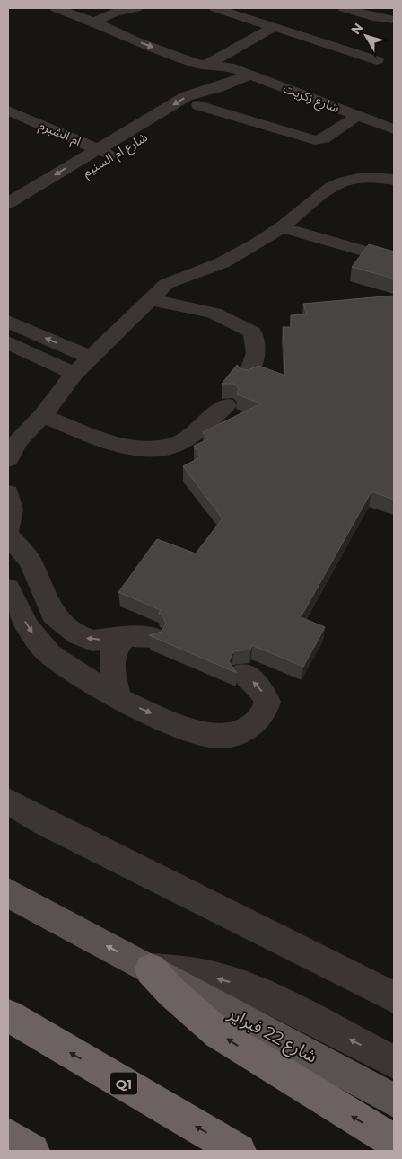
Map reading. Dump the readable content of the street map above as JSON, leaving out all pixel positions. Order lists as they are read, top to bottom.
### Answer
{
  "streets": {
    "highway": ["Q1"],
    "main road": ["شارع 22 فبراير"],
    "street": ["شارع زكريت", "ام الشبرم", "شارع ام السنيم"]
  },
  "crossings": [
    ["شارع زكريت", "شارع ام السنيم"],
    ["ام الشبرم", "شارع ام السنيم"]
  ],
  "north": "top left"
}
